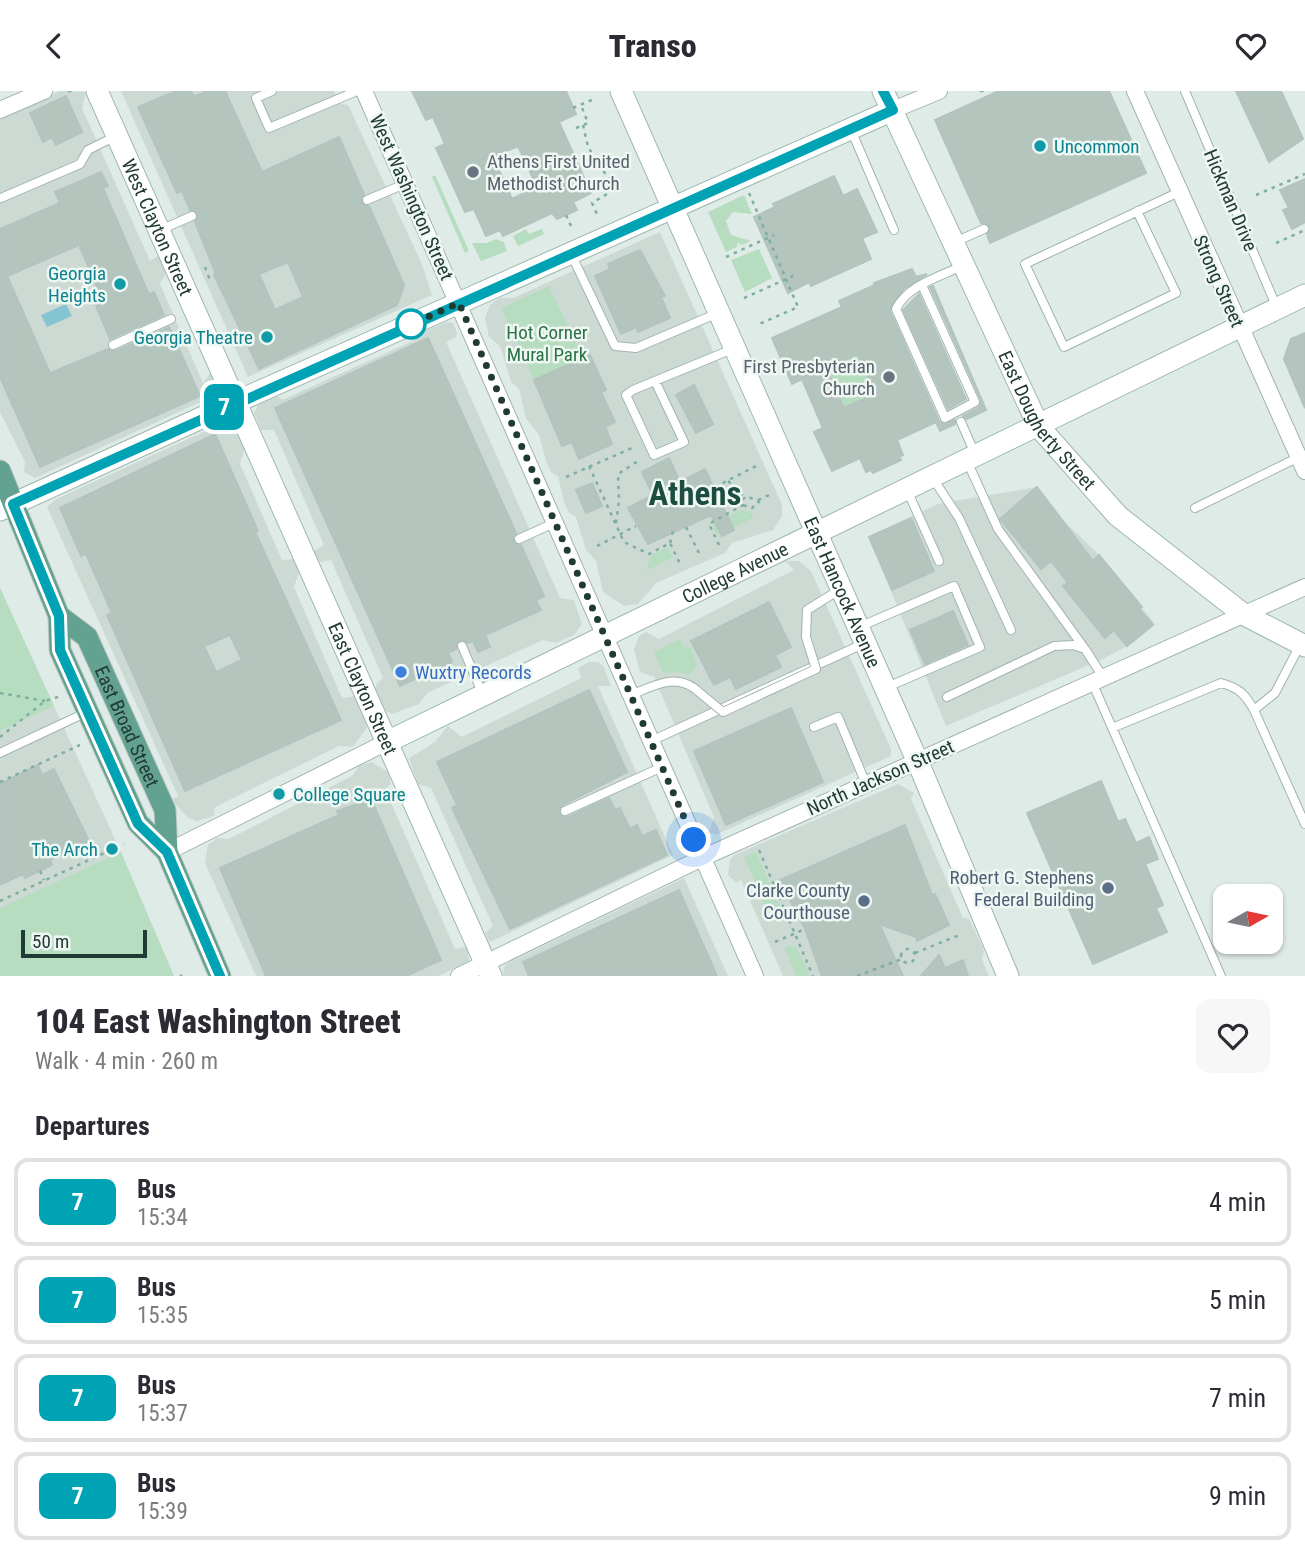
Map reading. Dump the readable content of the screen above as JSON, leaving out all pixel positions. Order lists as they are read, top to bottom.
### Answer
{
  "streets": {
    "main road": ["East Broad Street"],
    "street": [
      "West Washington Street",
      "West Clayton Street",
      "Strong Street",
      "East Dougherty Street",
      "College Avenue",
      "East Hancock Avenue",
      "East Clayton Street",
      "North Jackson Street"
    ],
    "lane": ["Hickman Drive"]
  },
  "crossings": [
    ["West Washington Street", "College Avenue"],
    ["West Washington Street", "North Jackson Street"],
    ["Hickman Drive", "College Avenue"],
    ["West Clayton Street", "East Clayton Street"],
    ["Strong Street", "College Avenue"],
    ["East Dougherty Street", "College Avenue"],
    ["East Dougherty Street", "North Jackson Street"],
    ["College Avenue", "East Hancock Avenue"],
    ["College Avenue", "East Clayton Street"],
    ["College Avenue", "East Broad Street"],
    ["East Hancock Avenue", "North Jackson Street"],
    ["East Clayton Street", "North Jackson Street"]
  ],
  "districts": ["Athens"],
  "parks": ["Hot Corner Mural Park"],
  "places": [
    "Uncommon",
    "Athens First United Methodist Church",
    "Georgia Heights",
    "Georgia Theatre",
    "First Presbyterian Church",
    "Wuxtry Records",
    "College Square",
    "The Arch",
    "Robert G. Stephens Federal Building",
    "Clarke County Courthouse"
  ],
  "lines": ["bus line 7"],
  "scale_bar": "50 m",
  "north": "right",
  "page": {
    "header": "Transo",
    "on_map": "7",
    "scale": "50 m",
    "heading": [
      ["104 East Washington Street", "Walk · 4 min · 260 m"],
      "Departures"
    ],
    "list": [
      {
        "mark": "7",
        "name": "Bus",
        "note": "15:34",
        "value": "4 min"
      },
      {
        "mark": "7",
        "name": "Bus",
        "note": "15:35",
        "value": "5 min"
      },
      {
        "mark": "7",
        "name": "Bus",
        "note": "15:37",
        "value": "7 min"
      },
      {
        "mark": "7",
        "name": "Bus",
        "note": "15:39",
        "value": "9 min"
      }
    ]
  }
}
